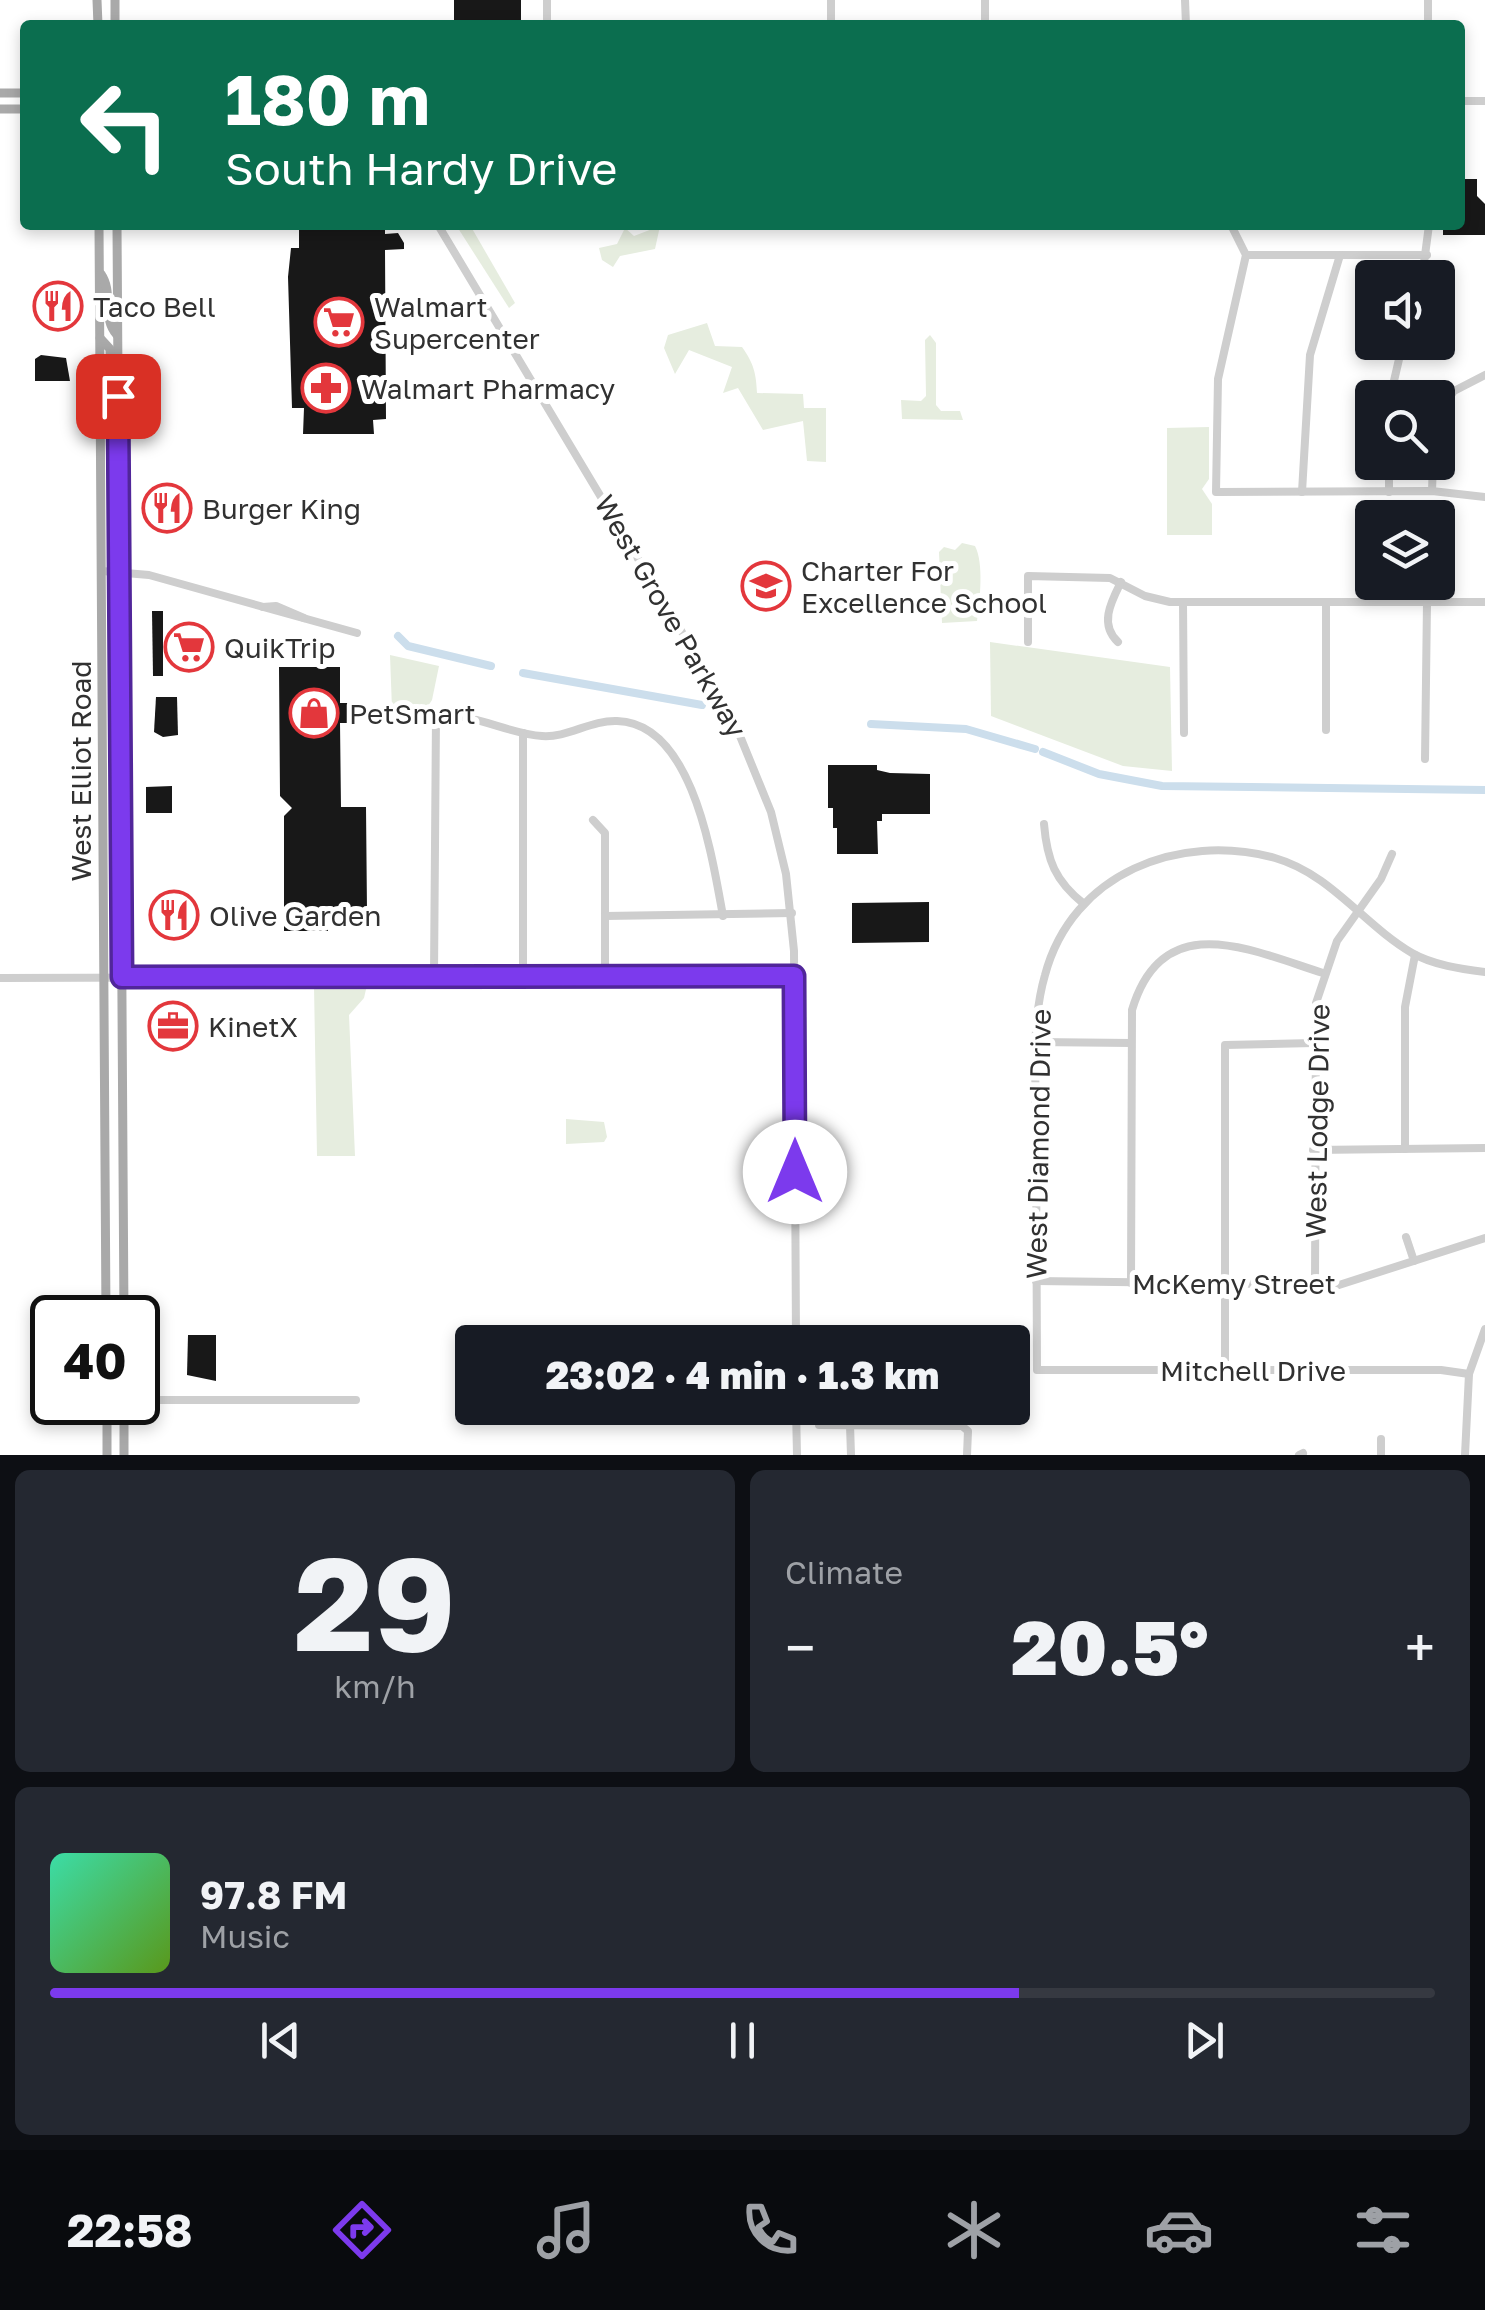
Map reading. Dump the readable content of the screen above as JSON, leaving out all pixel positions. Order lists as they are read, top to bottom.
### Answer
{
  "streets": {
    "main road": ["West Elliot Road"],
    "street": [
      "West Grove Parkway",
      "West Lodge Drive",
      "West Diamond Drive",
      "McKemy Street",
      "Mitchell Drive"
    ]
  },
  "crossings": [
    ["West Lodge Drive", "McKemy Street"],
    ["West Diamond Drive", "McKemy Street"],
    ["West Diamond Drive", "Mitchell Drive"]
  ],
  "places": {
    "restaurant": ["Taco Bell", "Burger King", "Olive Garden"],
    "supermarket": ["Walmart Supercenter", "QuikTrip"],
    "pharmacy": ["Walmart Pharmacy"],
    "school or university": ["Charter For Excellence School"],
    "shop": ["PetSmart"],
    "office": ["KinetX"]
  },
  "page": {
    "turn": ["180 m", "South Hardy Drive"],
    "limit": "40",
    "trip": "23:02 · 4 min · 1.3 km",
    "tile": [
      ["29", "km/h"],
      "Climate"
    ],
    "heat": ["−", "20.5°", "+"],
    "song": ["97.8 FM", "Music"],
    "tabs": "22:58"
  }
}
